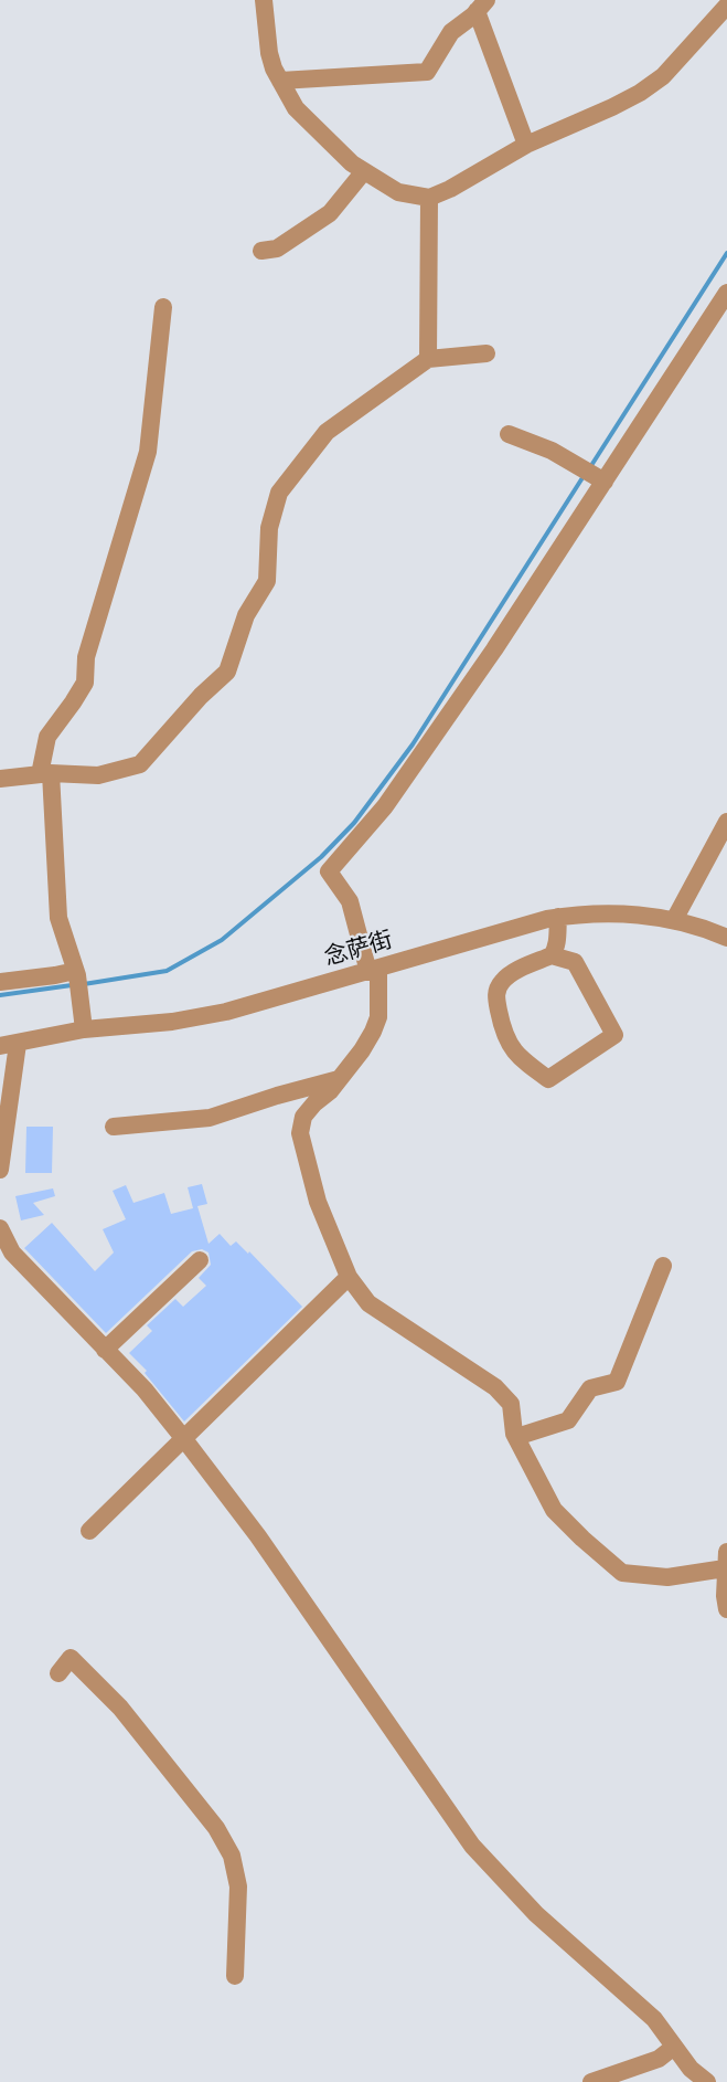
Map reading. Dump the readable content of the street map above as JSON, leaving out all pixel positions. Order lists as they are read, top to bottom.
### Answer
{
  "streets": {
    "street": ["念萨街"]
  }
}
